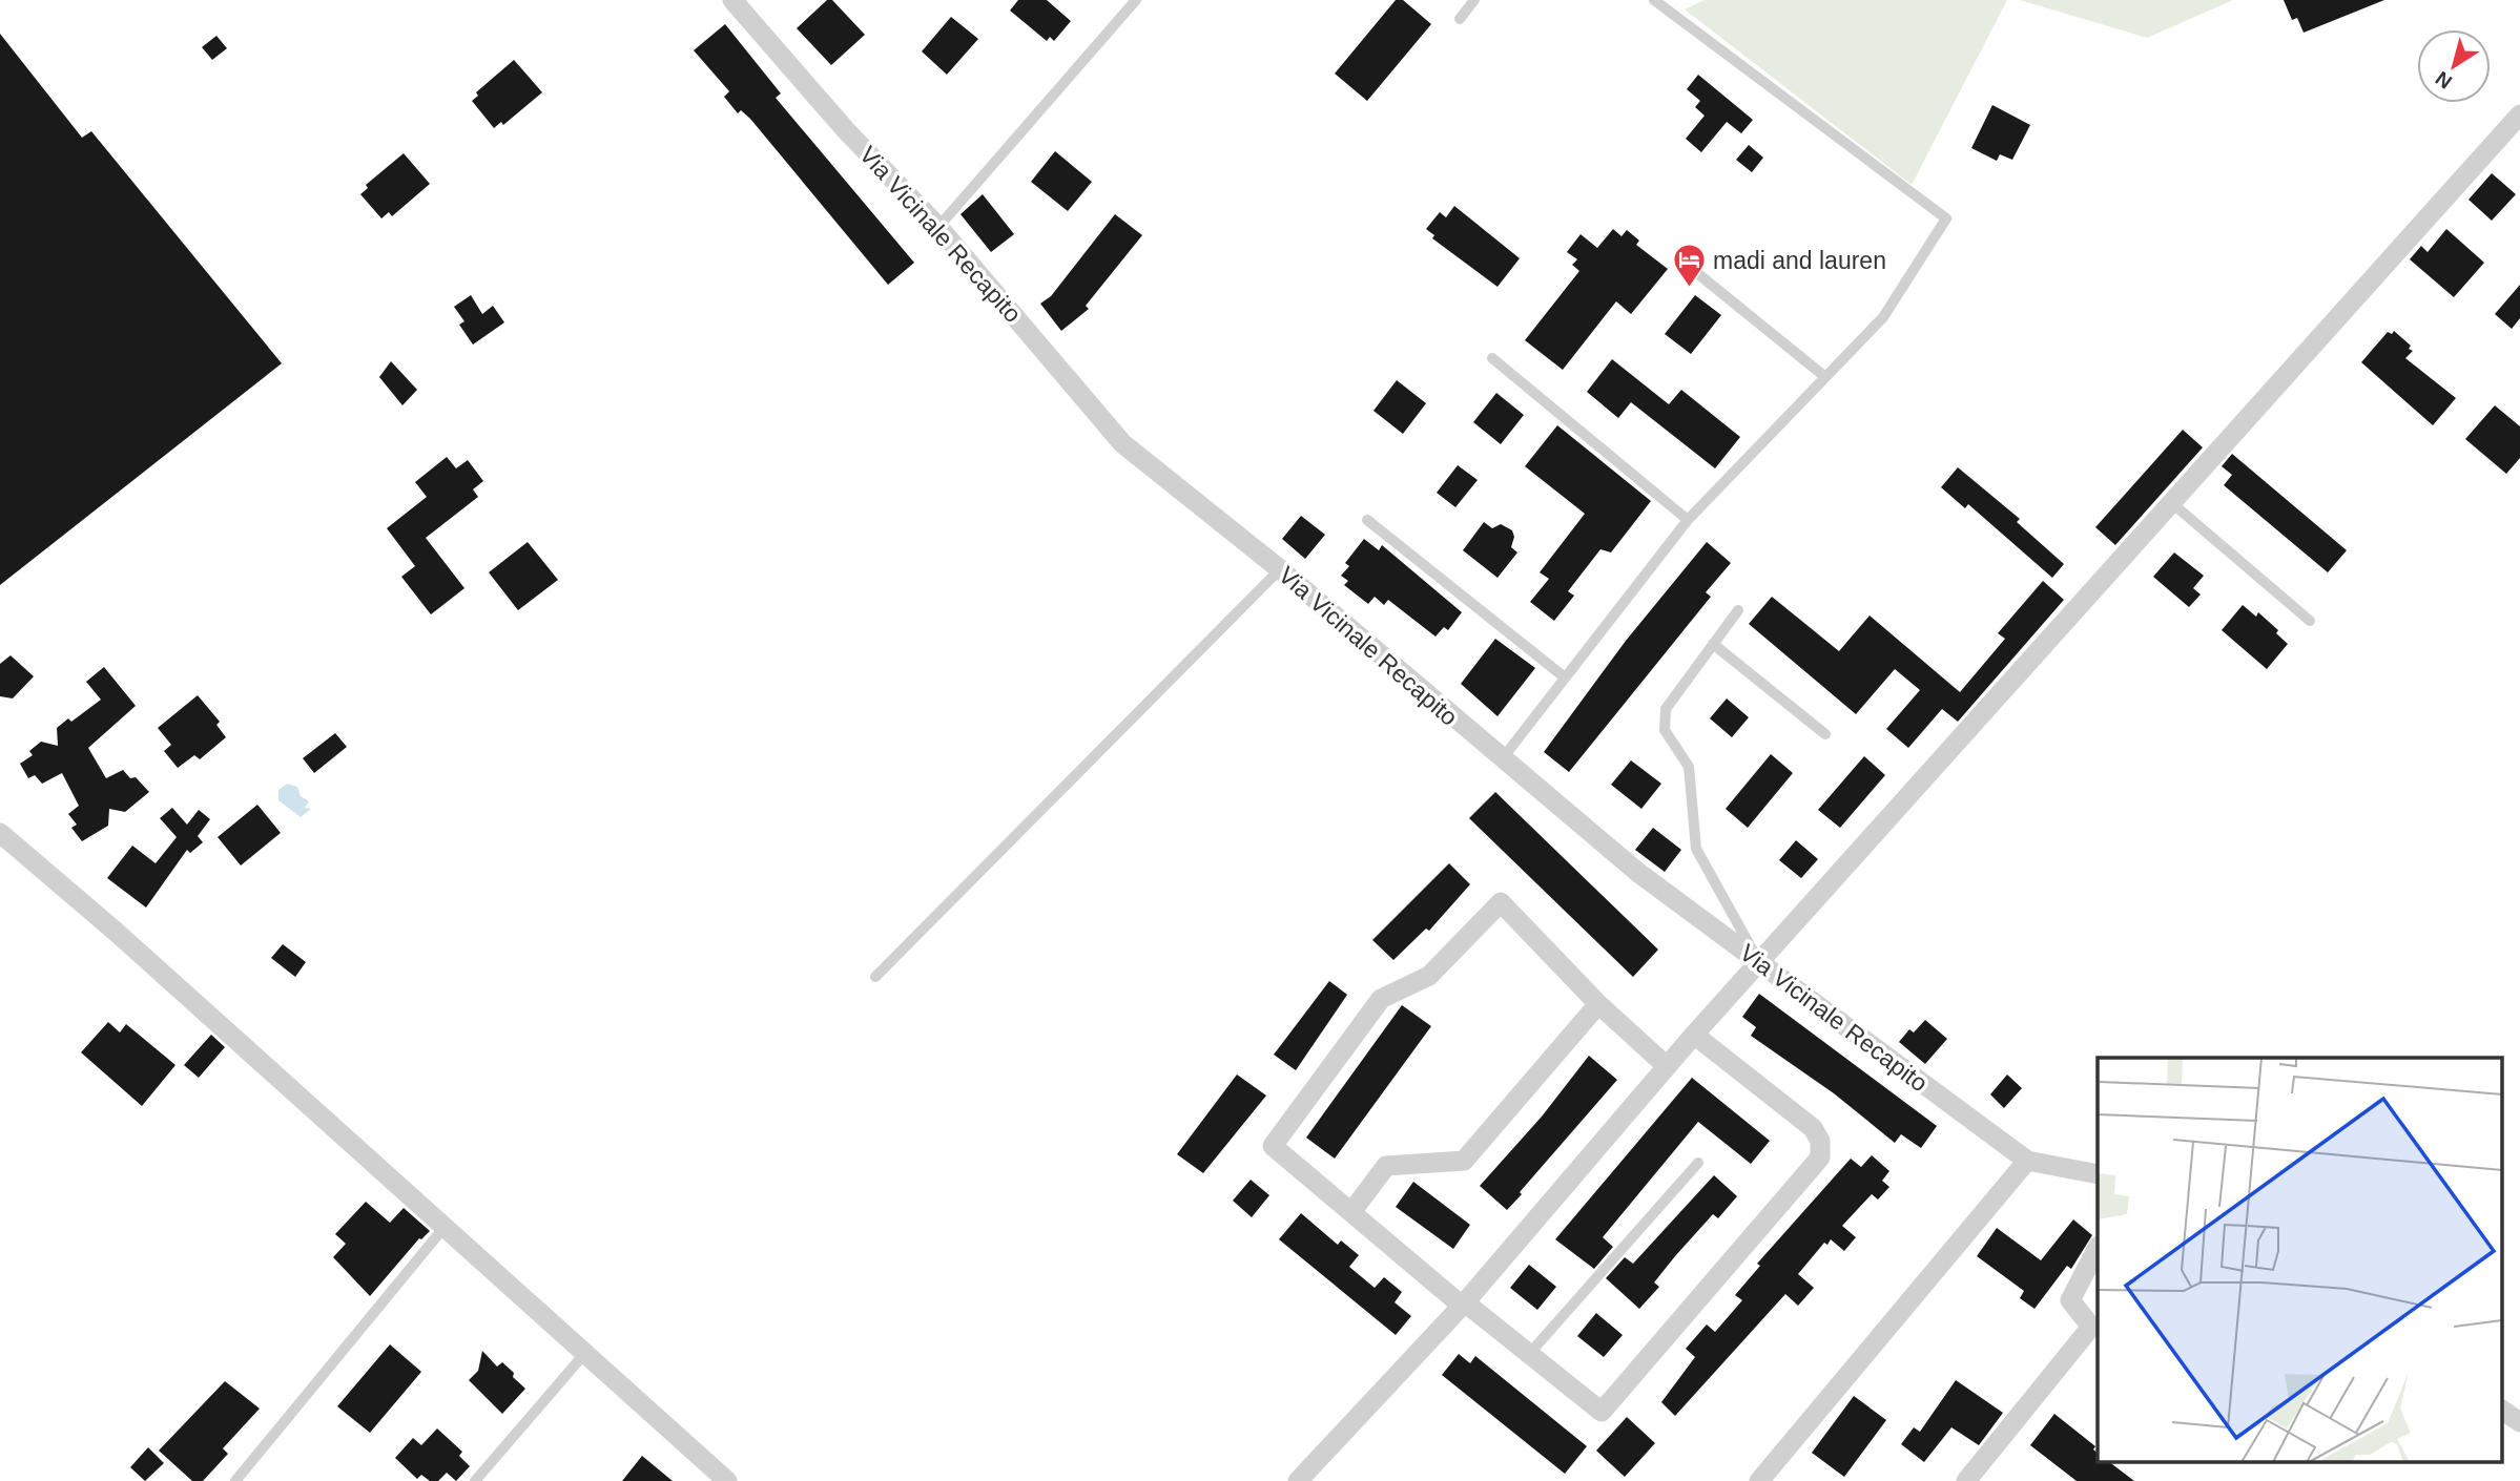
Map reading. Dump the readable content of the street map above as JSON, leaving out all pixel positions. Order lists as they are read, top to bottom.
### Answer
{
  "streets": {
    "street": ["Via Vicinale Recapito"]
  },
  "places": {
    "hotel": ["madi and lauren"]
  },
  "north": "bottom left"
}
